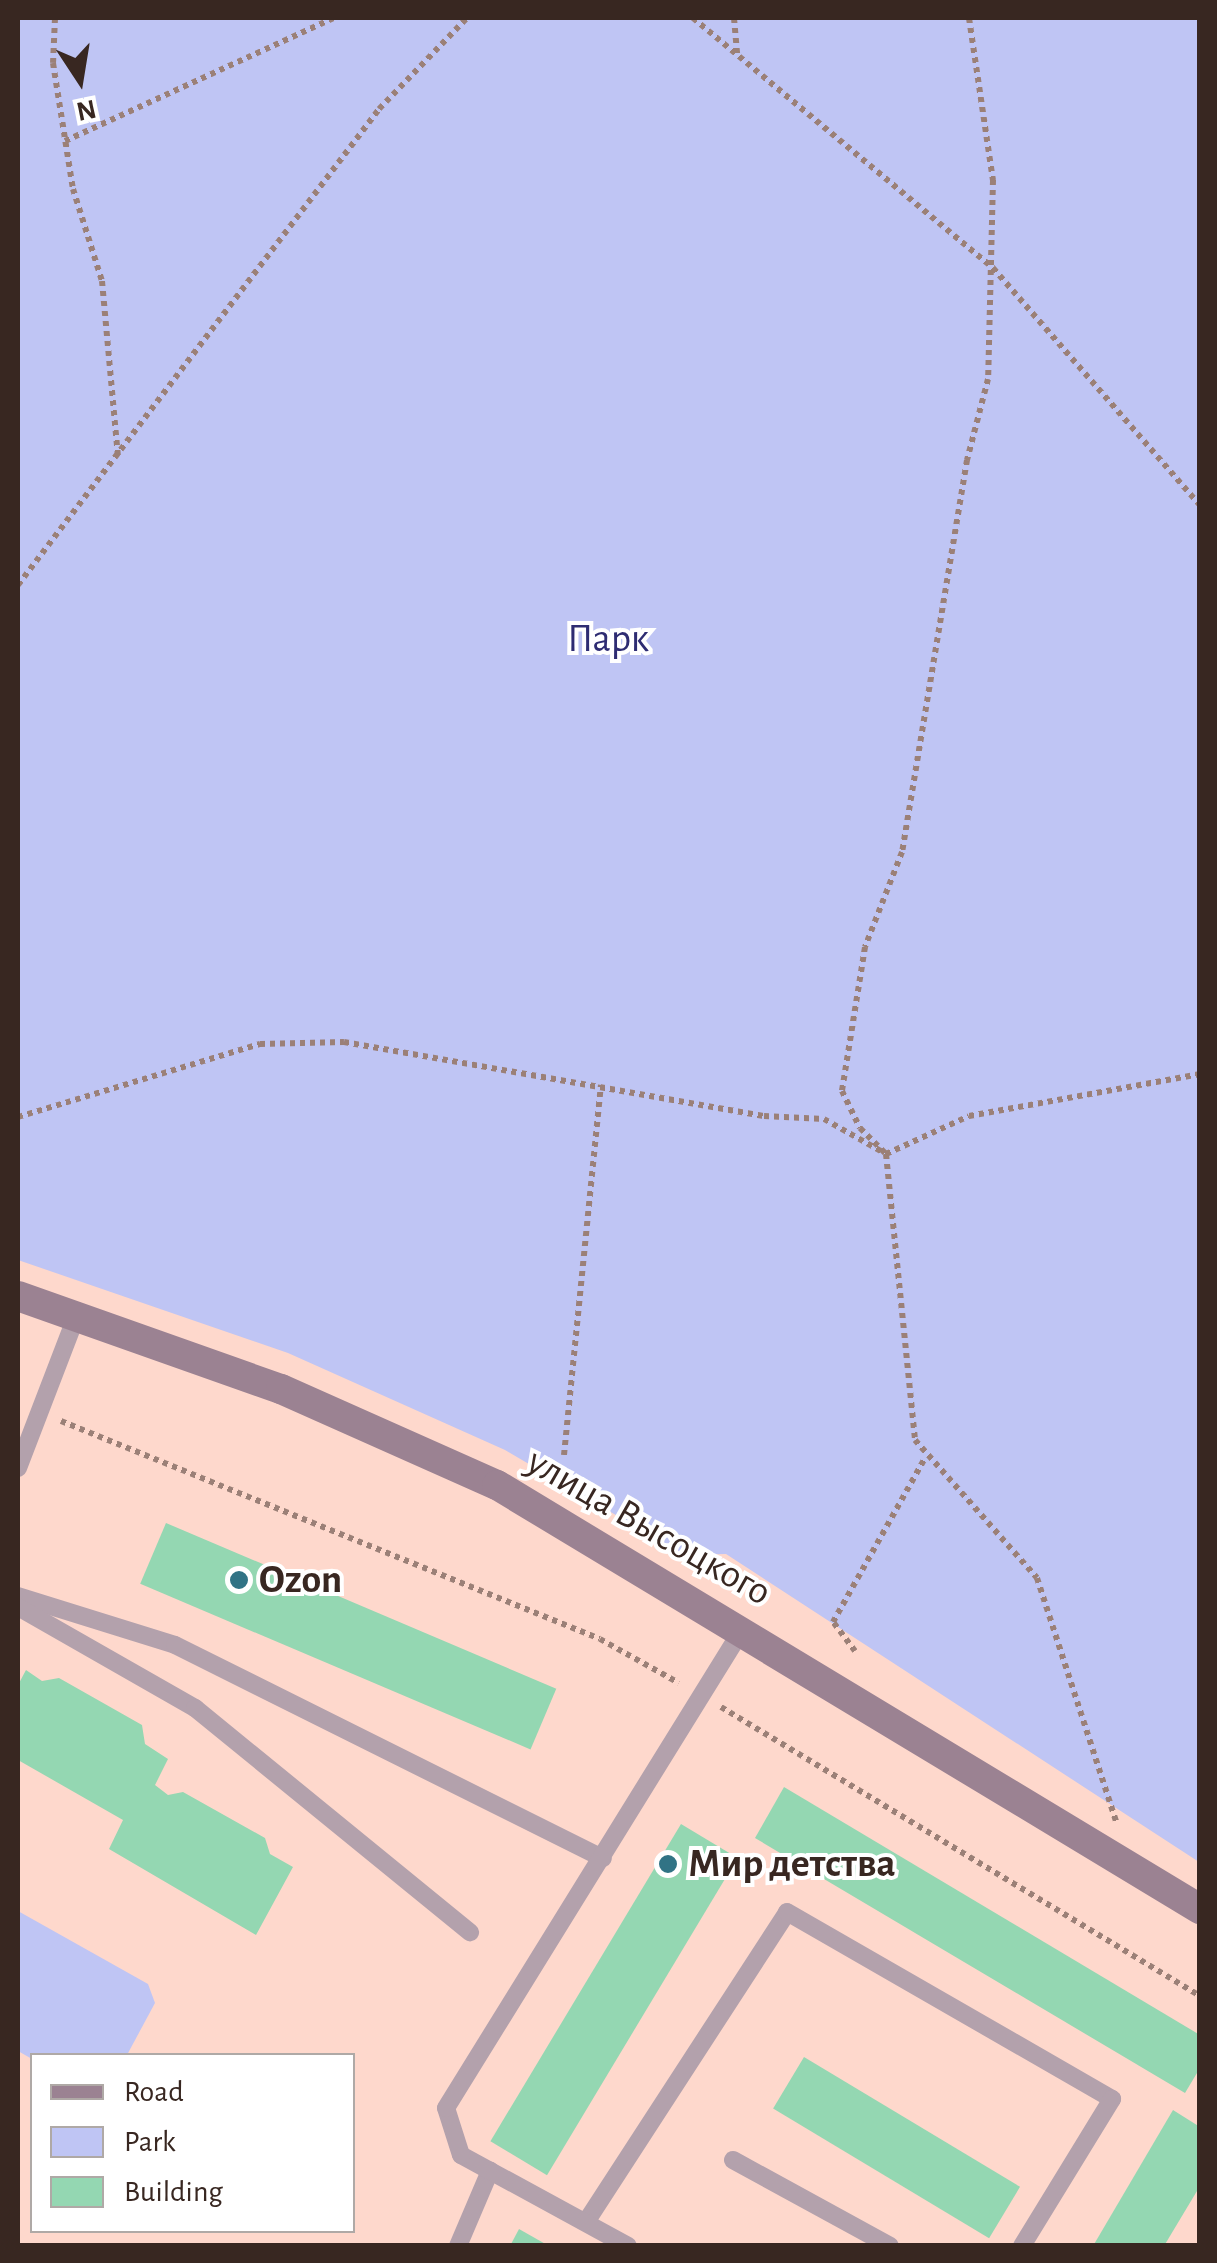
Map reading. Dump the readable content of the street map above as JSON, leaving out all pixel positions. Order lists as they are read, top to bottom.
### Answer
{
  "streets": {
    "street": ["улица Высоцкого"]
  },
  "parks": ["Парк"],
  "places": ["Ozon", "Мир детства"],
  "legend": ["Road", "Park", "Building"],
  "north": "bottom"
}
